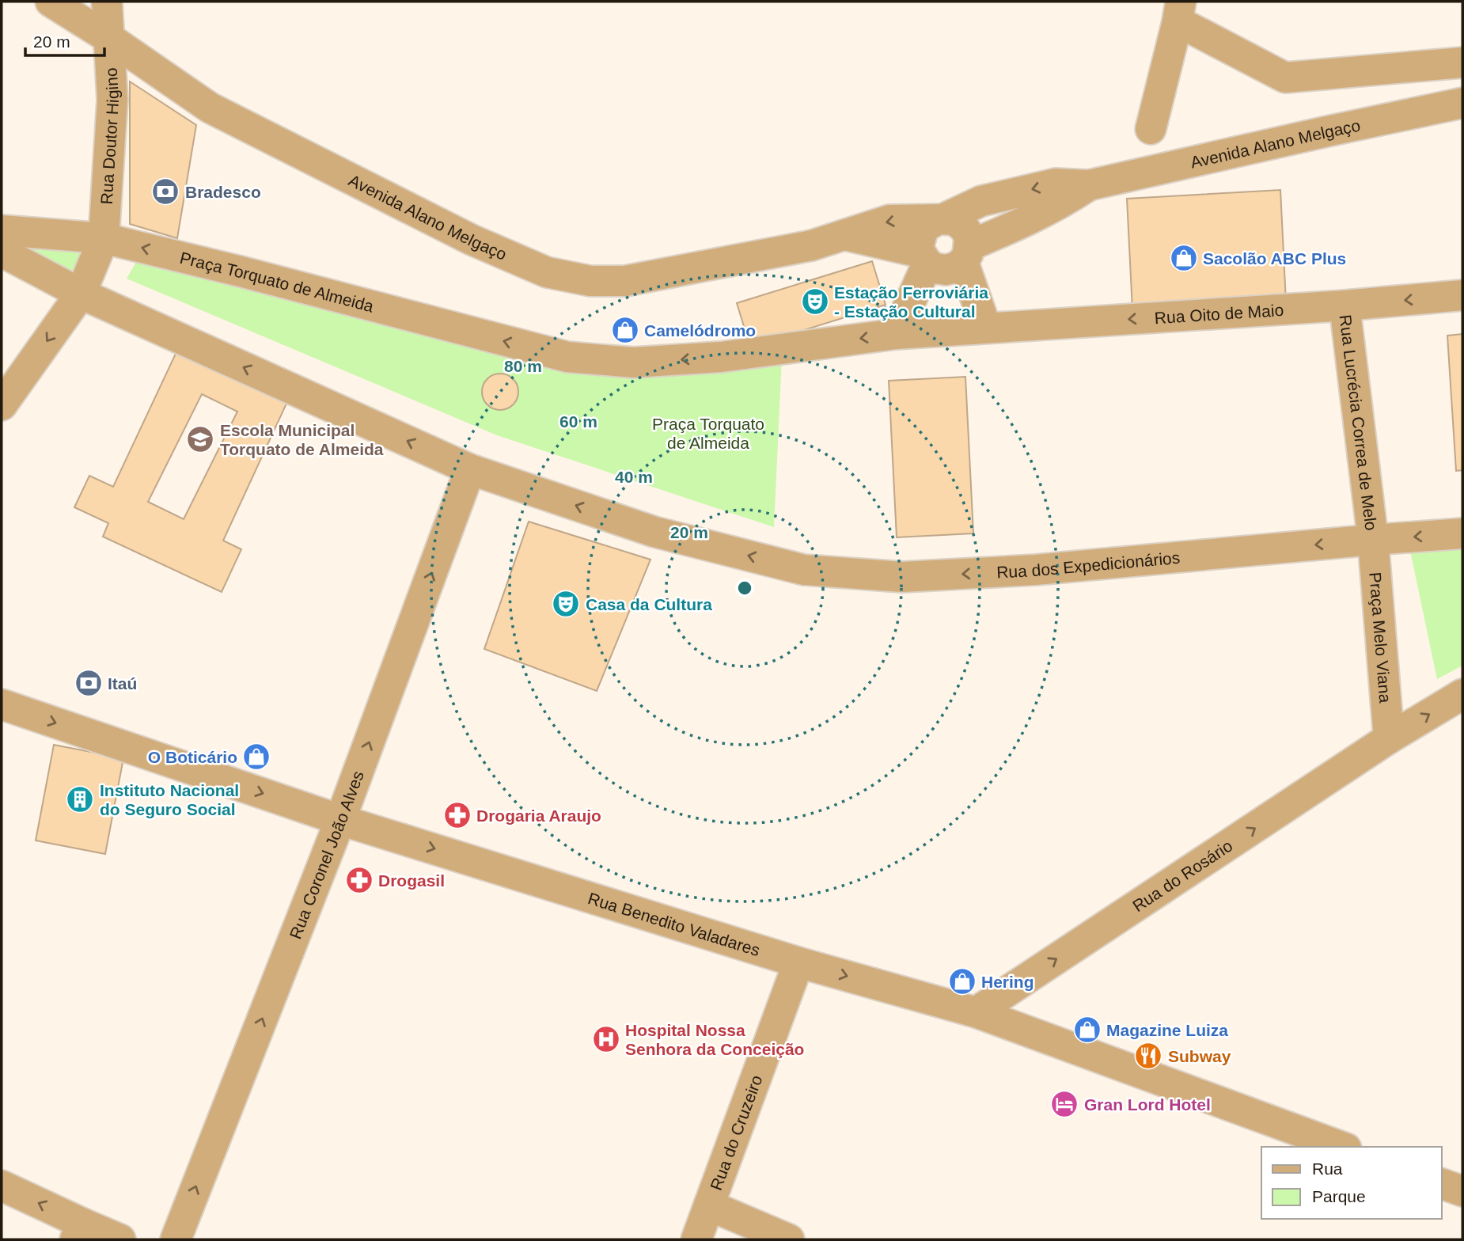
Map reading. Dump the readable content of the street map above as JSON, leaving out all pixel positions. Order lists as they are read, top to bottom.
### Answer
{
  "streets": {
    "street": [
      "Rua Doutor Higino",
      "Avenida Alano Melgaço",
      "Praça Torquato de Almeida",
      "Rua Oito de Maio",
      "Rua Lucrécia Correa de Melo",
      "Rua dos Expedicionários",
      "Praça Melo Viana",
      "Rua Coronel João Alves",
      "Rua do Rosário",
      "Rua Benedito Valadares",
      "Rua do Cruzeiro"
    ]
  },
  "crossings": [
    ["Rua Doutor Higino", "Avenida Alano Melgaço"],
    ["Rua Doutor Higino", "Praça Torquato de Almeida"],
    ["Praça Torquato de Almeida", "Rua Oito de Maio"],
    ["Rua Oito de Maio", "Rua Lucrécia Correa de Melo"],
    ["Rua Lucrécia Correa de Melo", "Rua dos Expedicionários"],
    ["Rua Lucrécia Correa de Melo", "Praça Melo Viana"],
    ["Rua dos Expedicionários", "Praça Melo Viana"],
    ["Rua dos Expedicionários", "Rua Coronel João Alves"],
    ["Praça Melo Viana", "Rua do Rosário"],
    ["Rua Coronel João Alves", "Rua Benedito Valadares"],
    ["Rua do Rosário", "Rua Benedito Valadares"],
    ["Rua Benedito Valadares", "Rua do Cruzeiro"]
  ],
  "one_way": [
    "Rua dos Expedicionários",
    "Rua Coronel João Alves",
    "Rua do Rosário",
    "Rua Benedito Valadares"
  ],
  "parks": ["Praça Torquato de Almeida"],
  "places": {
    "bank": ["Bradesco", "Itaú"],
    "shop": [
      "Sacolão ABC Plus",
      "Camelódromo",
      "O Boticário",
      "Hering",
      "Magazine Luiza"
    ],
    "theatre": ["Estação Ferroviária - Estação Cultural", "Casa da Cultura"],
    "school or university": ["Escola Municipal Torquato de Almeida"],
    "building": ["Instituto Nacional do Seguro Social"],
    "pharmacy": ["Drogaria Araujo", "Drogasil"],
    "hospital": ["Hospital Nossa Senhora da Conceição"],
    "restaurant": ["Subway"],
    "hotel": ["Gran Lord Hotel"]
  },
  "legend": ["Rua", "Parque"],
  "scale_bar": "20 m",
  "rings": [
    "80 m",
    "60 m",
    "40 m",
    "20 m"
  ]
}
